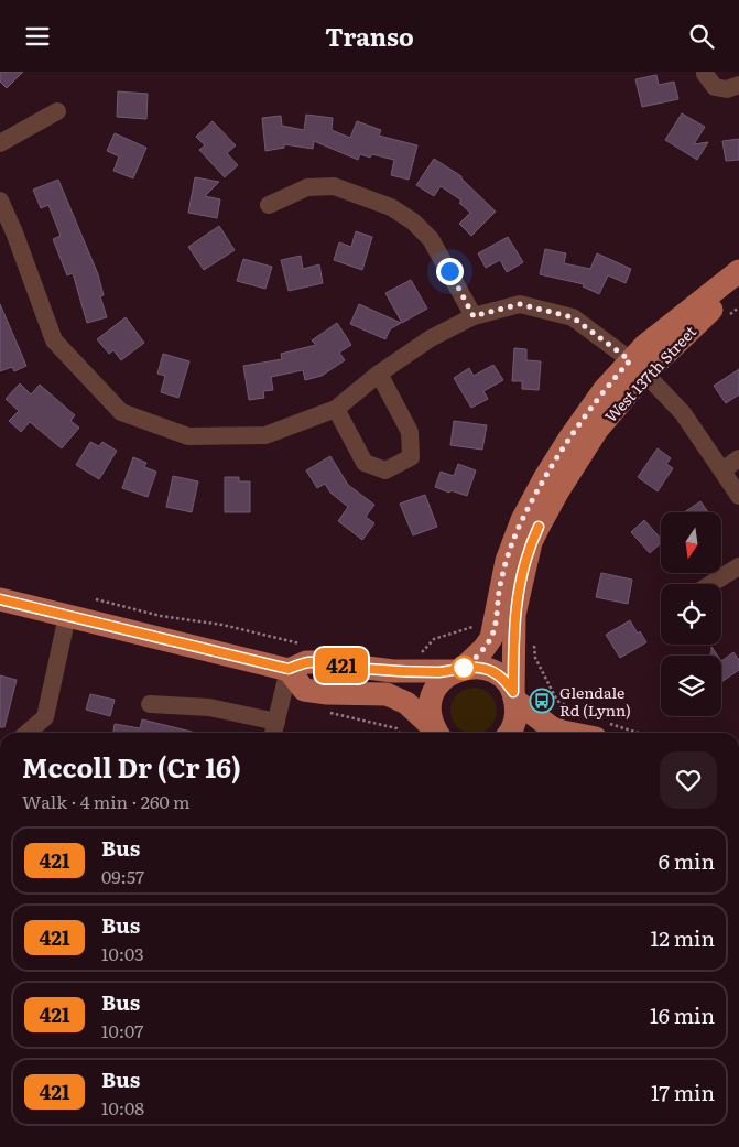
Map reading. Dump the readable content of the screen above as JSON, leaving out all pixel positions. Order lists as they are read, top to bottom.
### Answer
{
  "streets": {
    "main road": ["West 137th Street"]
  },
  "places": {
    "bus stop": ["Glendale Rd (Lynn)"]
  },
  "lines": ["bus line 421"],
  "north": "bottom",
  "page": {
    "header": "Transo",
    "on_map": "421",
    "heading": ["Mccoll Dr (Cr 16)", "Walk · 4 min · 260 m"],
    "list": [
      {
        "mark": "421",
        "name": "Bus",
        "note": "09:57",
        "value": "6 min"
      },
      {
        "mark": "421",
        "name": "Bus",
        "note": "10:03",
        "value": "12 min"
      },
      {
        "mark": "421",
        "name": "Bus",
        "note": "10:07",
        "value": "16 min"
      },
      {
        "mark": "421",
        "name": "Bus",
        "note": "10:08",
        "value": "17 min"
      }
    ]
  }
}
